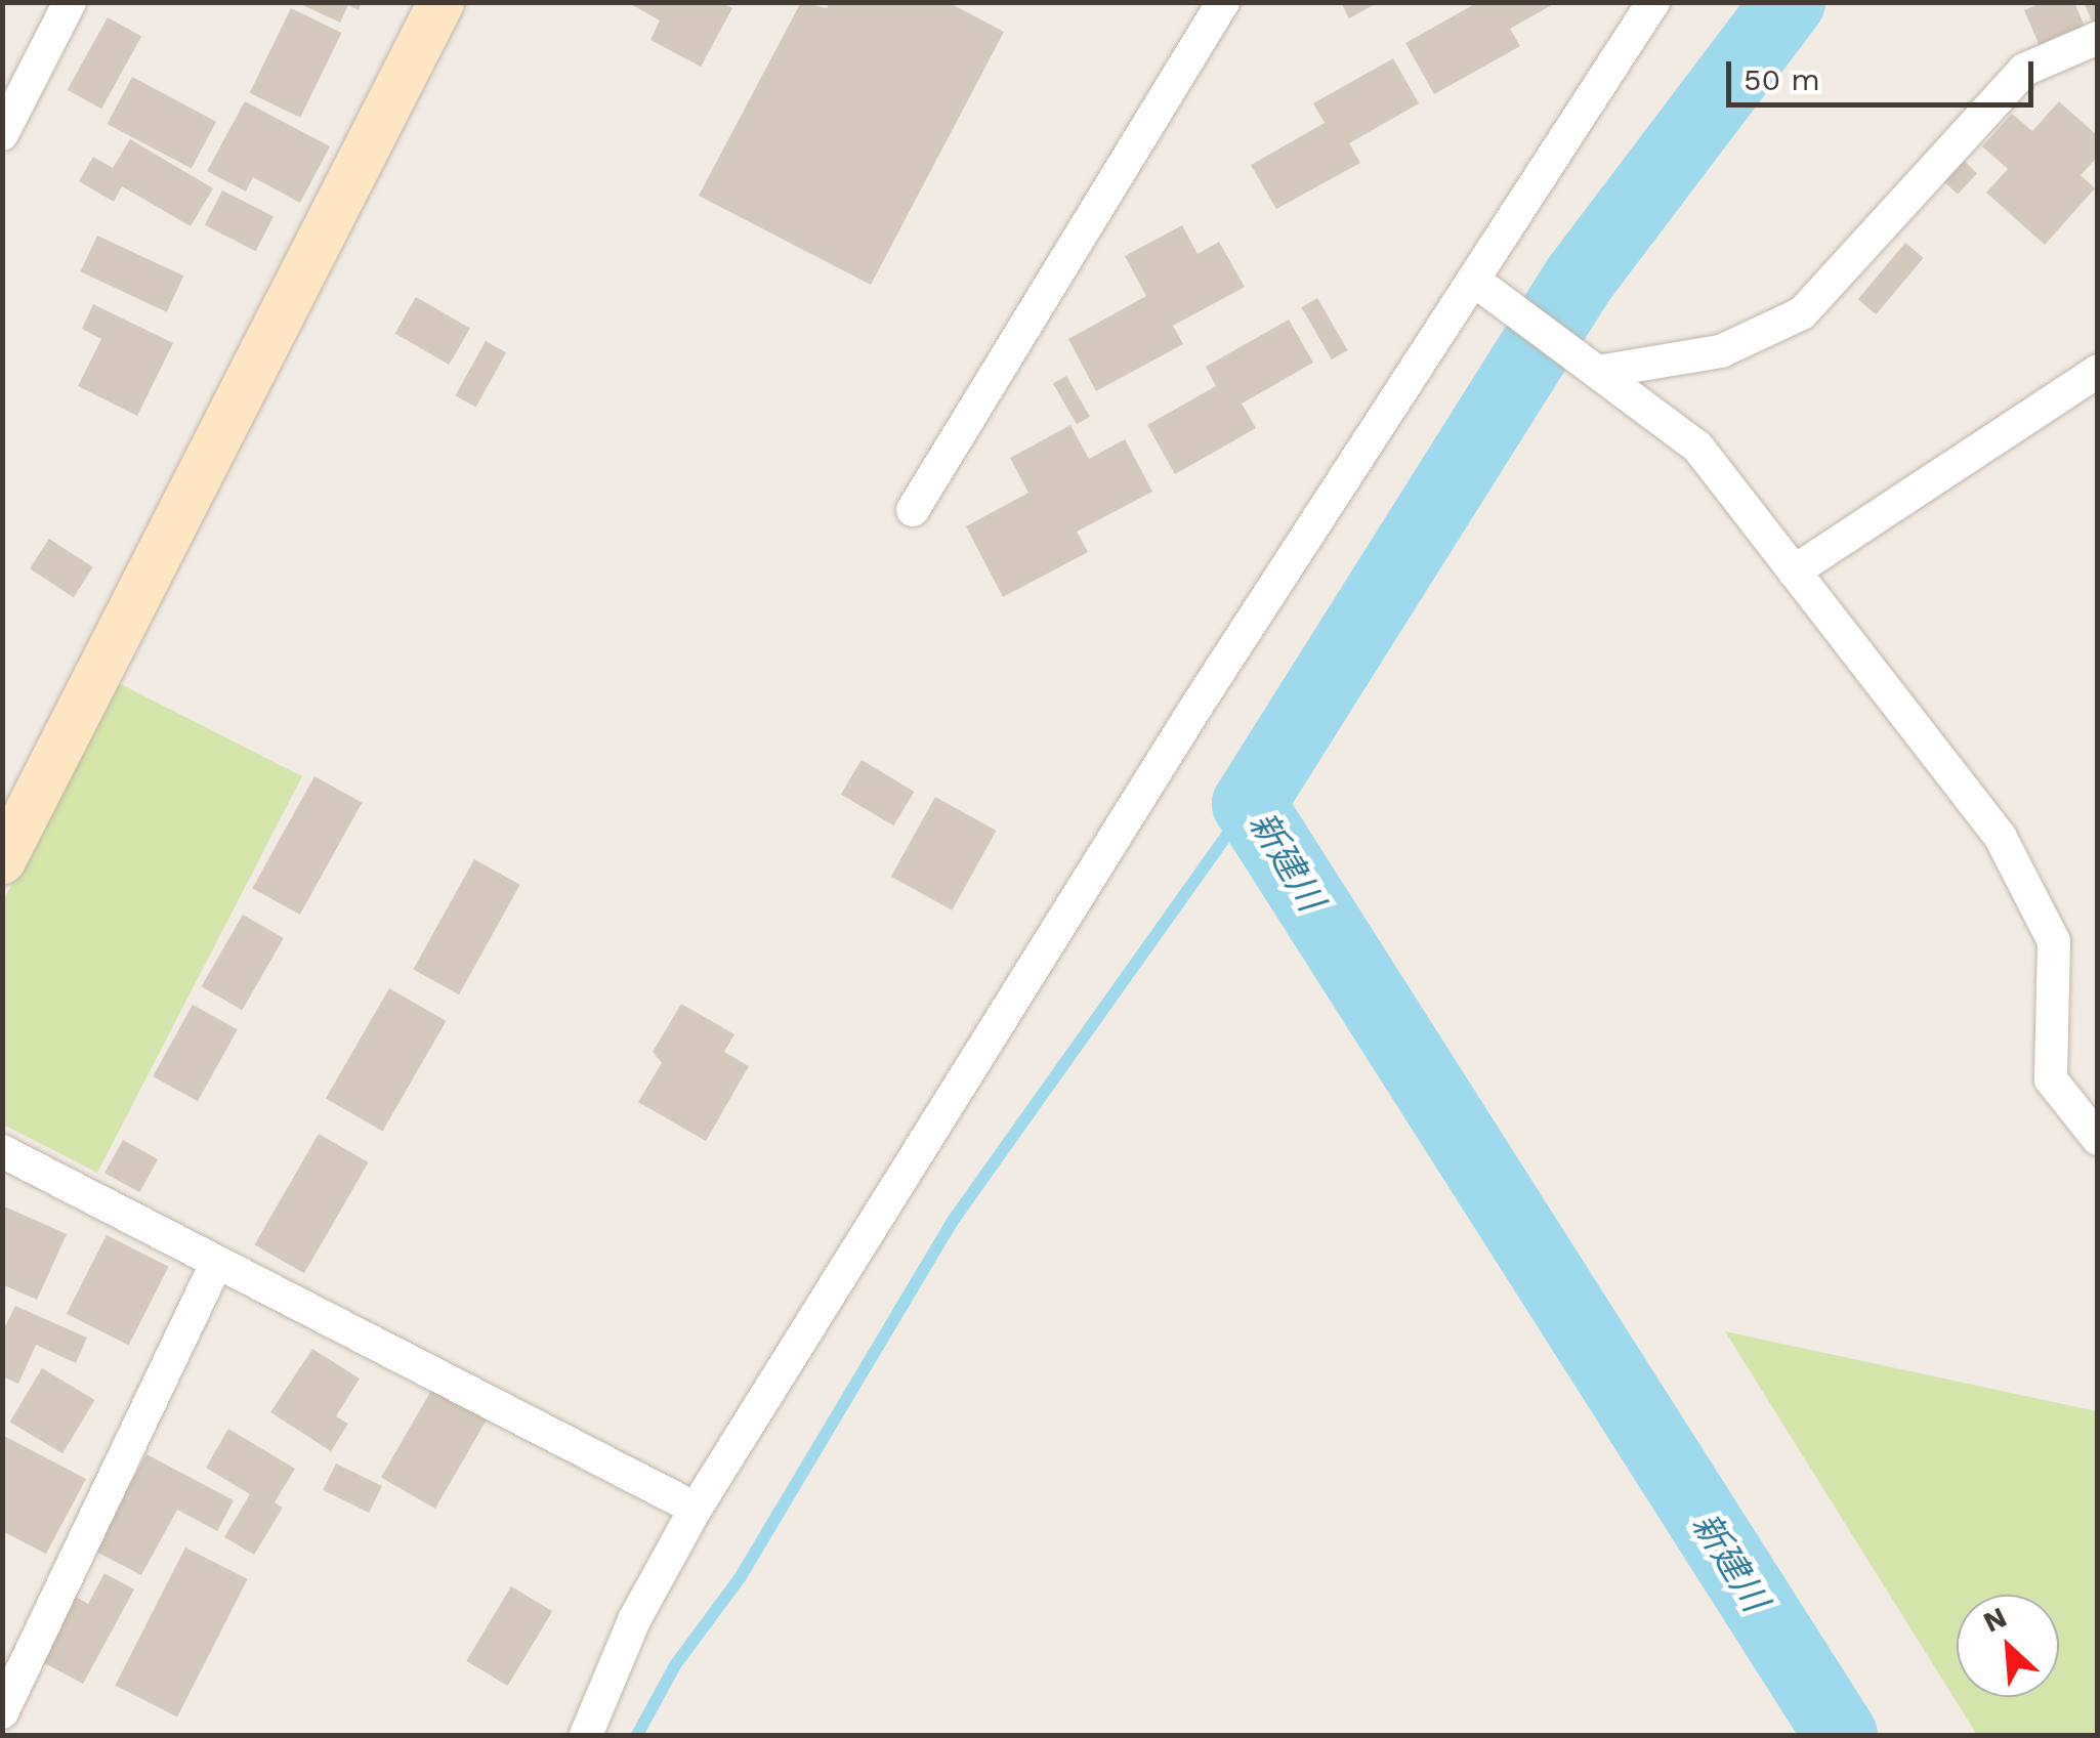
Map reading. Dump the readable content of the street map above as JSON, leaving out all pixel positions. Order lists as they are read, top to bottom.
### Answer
{
  "water": ["新建川"],
  "scale_bar": "50 m",
  "north": "top left"
}
